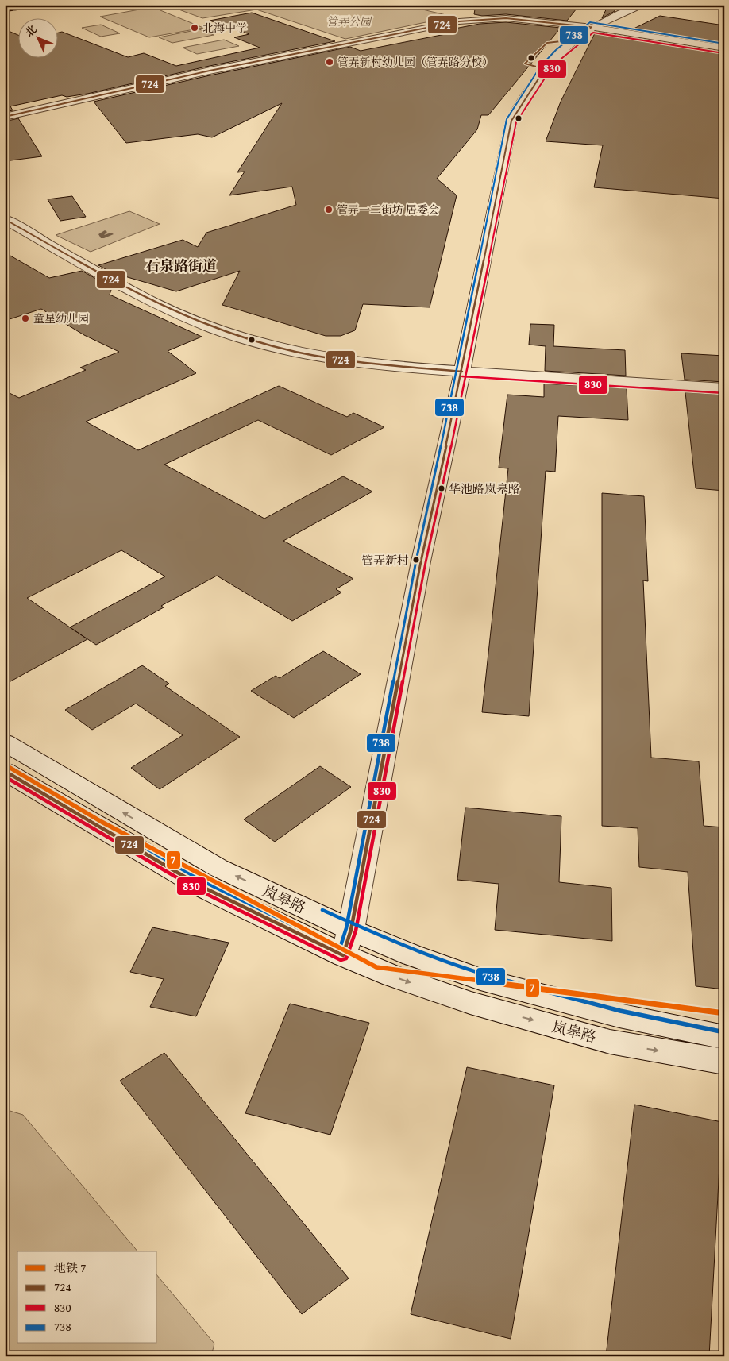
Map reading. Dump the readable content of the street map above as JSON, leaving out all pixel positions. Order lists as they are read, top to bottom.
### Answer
{
  "streets": {
    "street": ["岚皋路"]
  },
  "districts": ["石泉路街道"],
  "parks": ["管弄公园"],
  "places": [
    "北海中学",
    "管弄新村幼儿园（管弄路分校）",
    "管弄一二街坊 居委会",
    "童星幼儿园",
    "华池路岚皋路",
    "管弄新村"
  ],
  "lines": [
    "transit line 724",
    "transit line 738",
    "transit line 830",
    "metro line 7"
  ],
  "legend": [
    "地铁 7",
    "724",
    "830",
    "738"
  ],
  "north": "top left"
}
